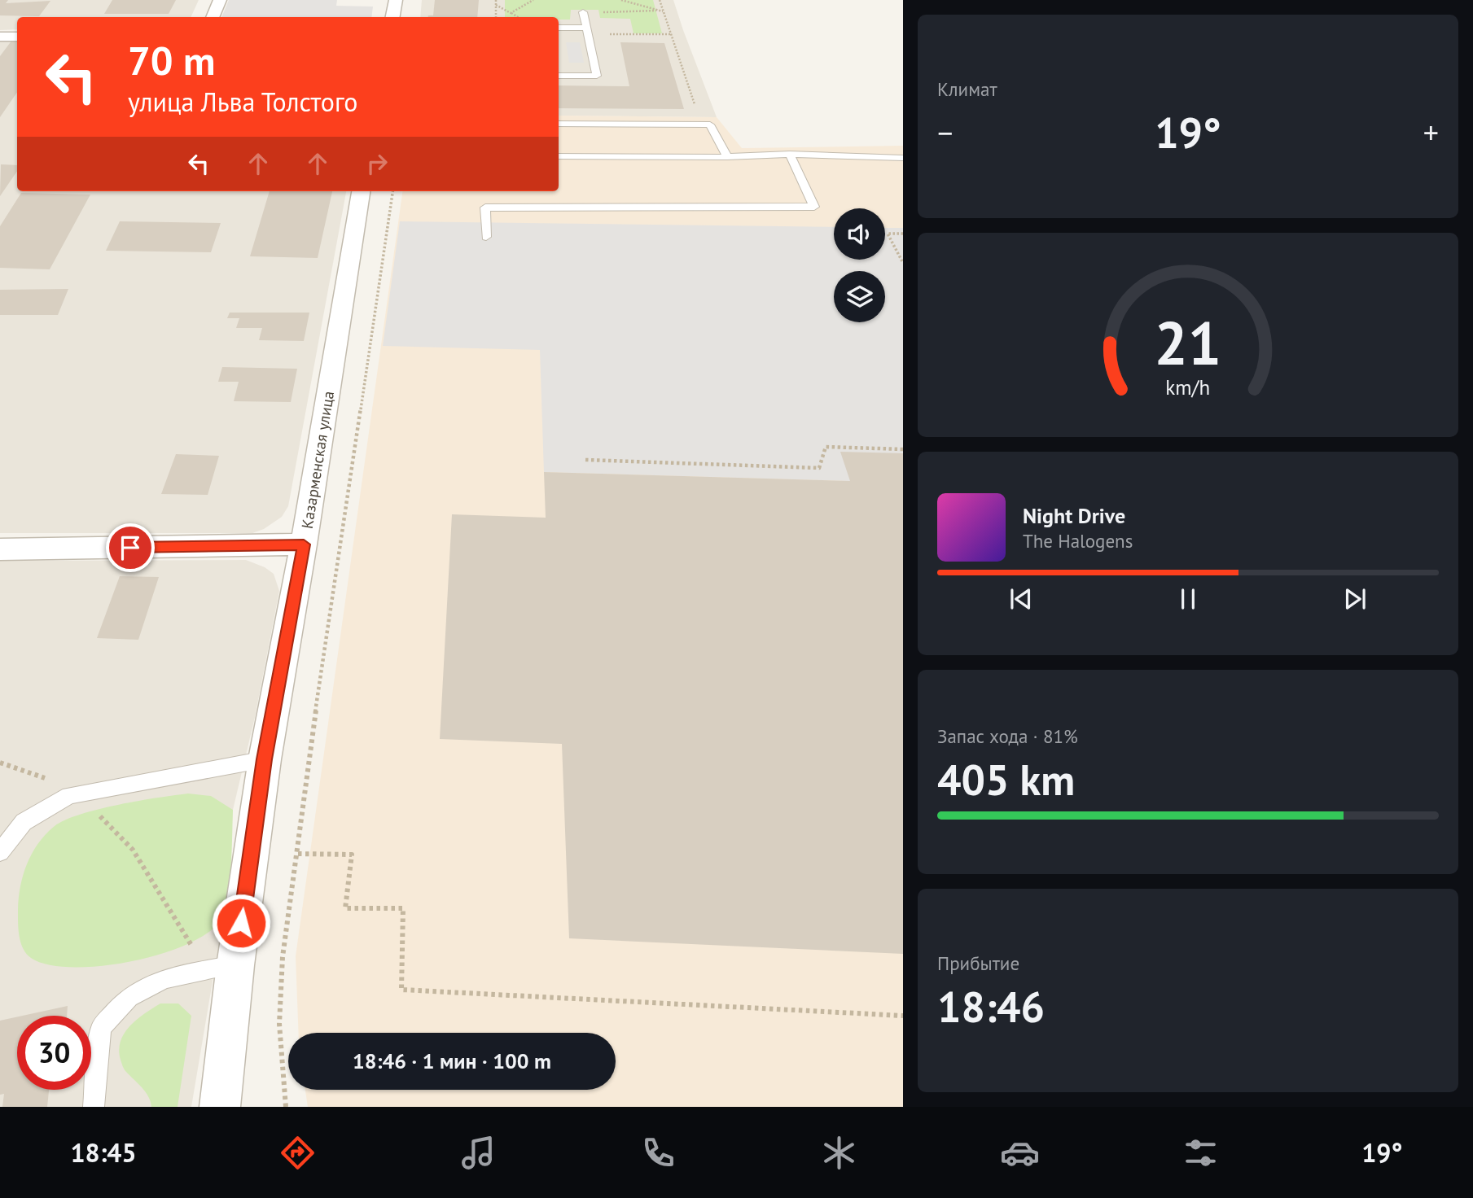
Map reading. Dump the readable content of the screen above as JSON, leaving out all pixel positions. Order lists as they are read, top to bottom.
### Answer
{
  "streets": {
    "street": ["Казарменская улица"]
  },
  "page": {
    "tile": [
      "Климат",
      ["Запас хода · 81%", "405 km"],
      ["Прибытие", "18:46"]
    ],
    "turn": ["70 m", "улица Льва Толстого"],
    "heat": ["−", "19°", "+"],
    "song": ["Night Drive", "The Halogens"],
    "limit": "30",
    "trip": "18:46 · 1 мин · 100 m",
    "tabs": ["18:45", "19°"],
    "gauge": ["21", "km/h"]
  }
}
